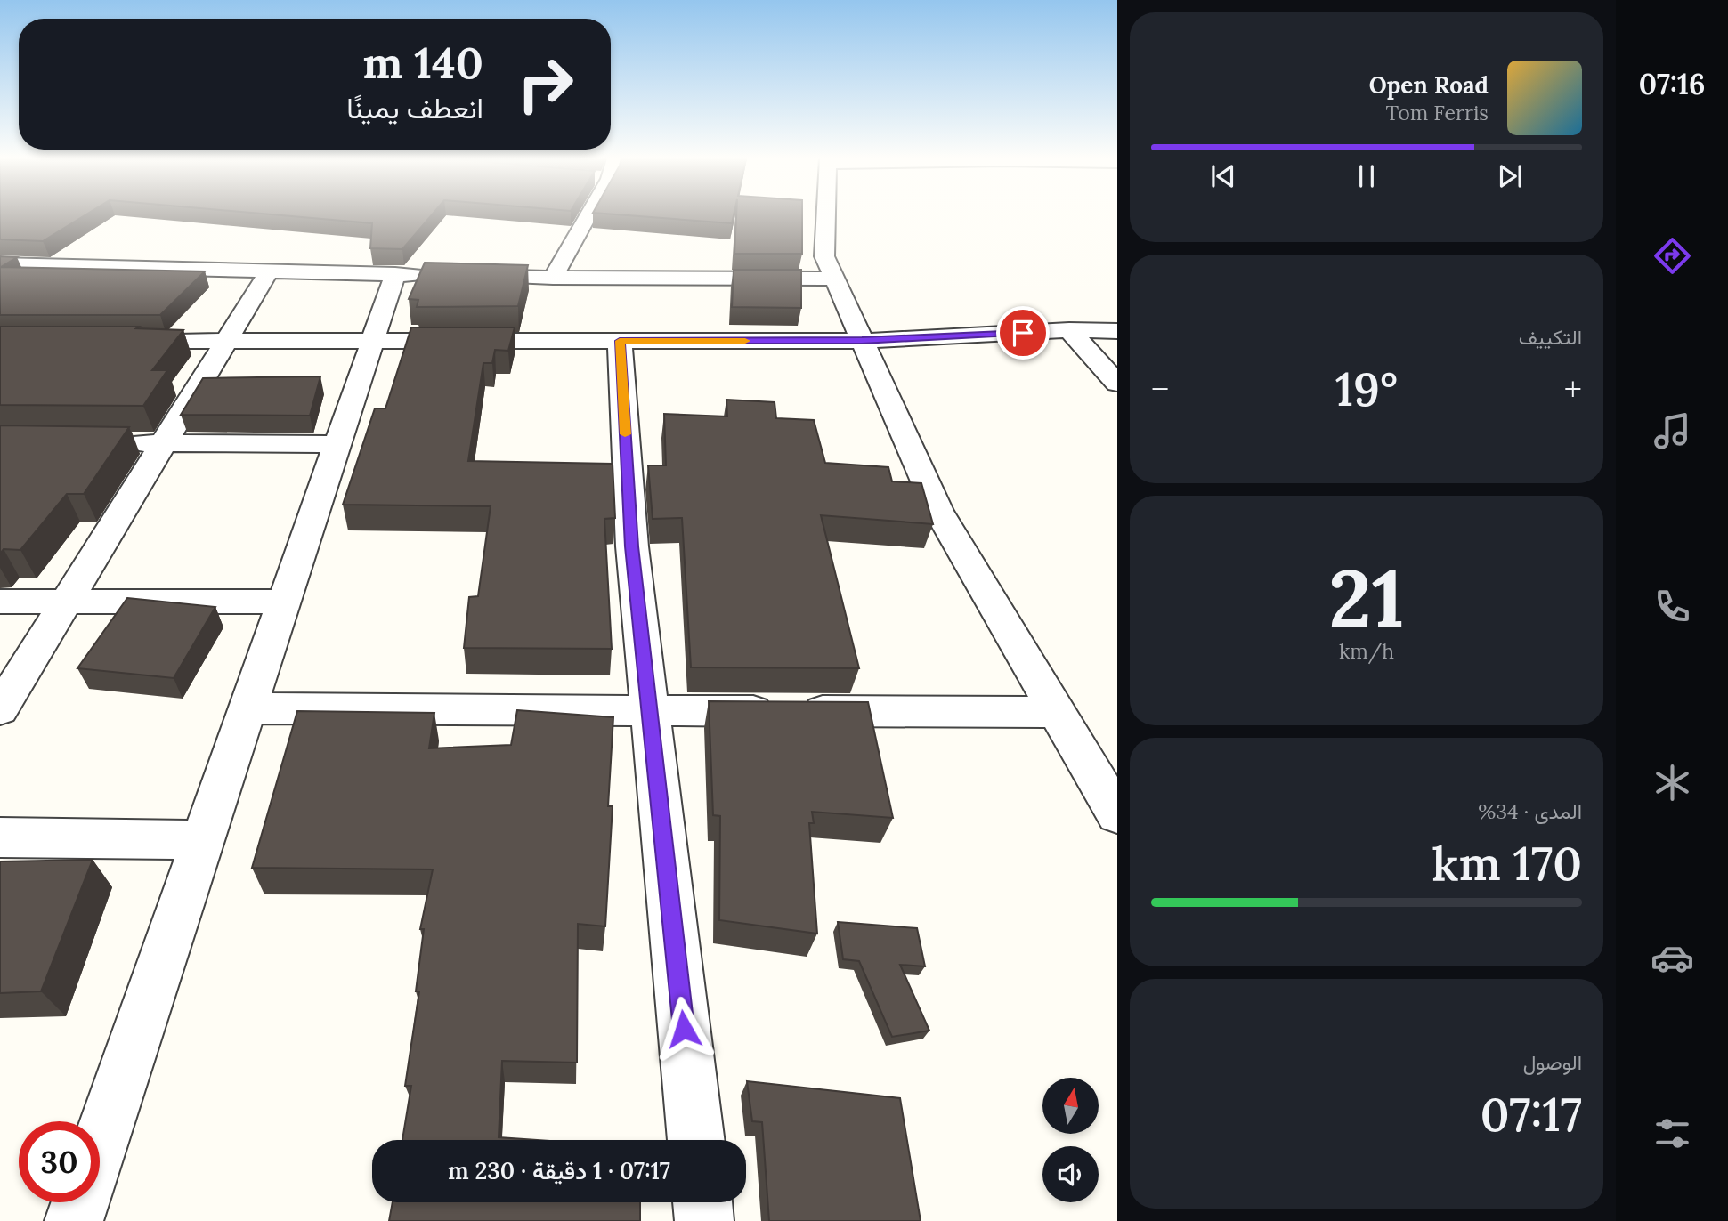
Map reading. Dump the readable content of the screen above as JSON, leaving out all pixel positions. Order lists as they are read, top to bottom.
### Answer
{
  "north": "top",
  "page": {
    "tabs": "07:16",
    "turn": ["140 m", "انعطف يمينًا"],
    "song": ["Open Road", "Tom Ferris"],
    "tile": [
      "التكييف",
      ["21", "km/h"],
      ["المدى · 34%", "170 km"],
      ["الوصول", "07:17"]
    ],
    "heat": ["−", "19°", "+"],
    "limit": "30",
    "trip": "07:17 · 1 دقيقة · 230 m"
  }
}
